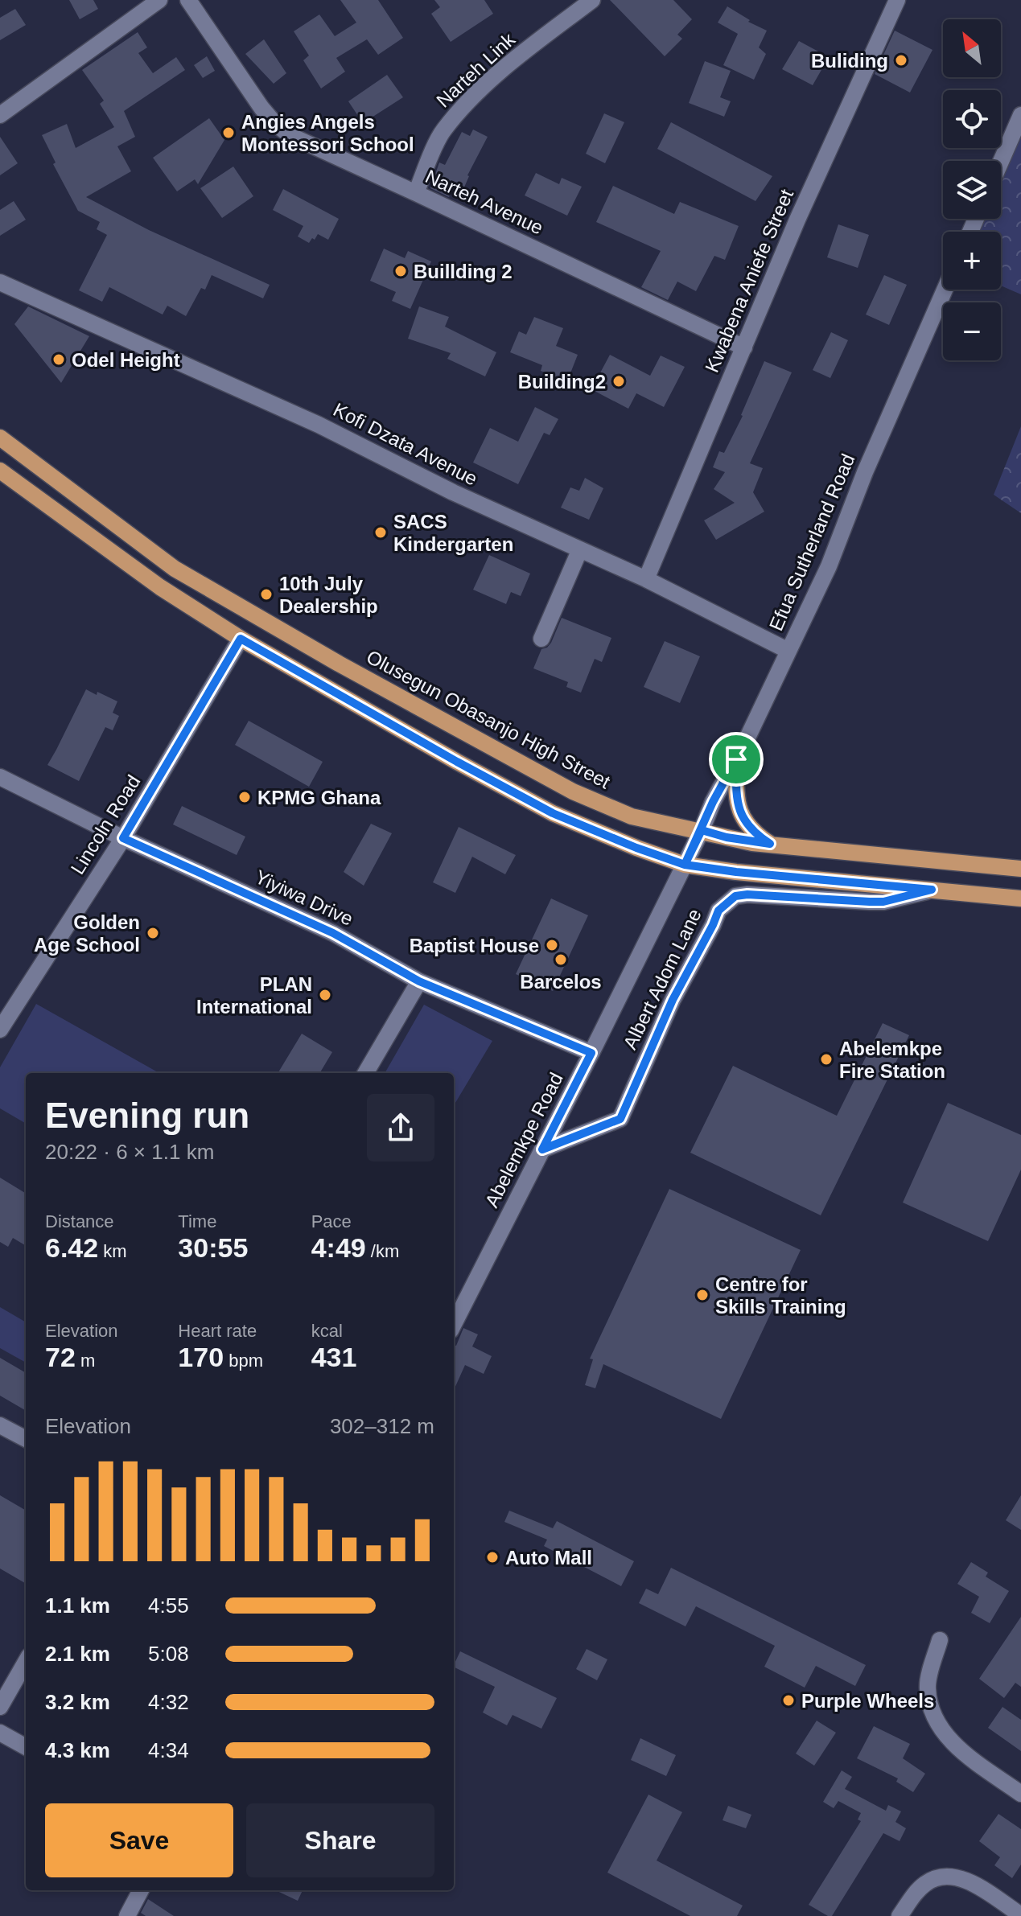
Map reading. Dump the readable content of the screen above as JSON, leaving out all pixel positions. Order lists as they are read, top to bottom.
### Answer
{
  "streets": {
    "main road": ["Olusegun Obasanjo High Street"],
    "street": [
      "Narteh Link",
      "Narteh Avenue",
      "Kwabena Aniefe Street",
      "Kofi Dzata Avenue",
      "Efua Sutherland Road",
      "Lincoln Road",
      "Yiyiwa Drive",
      "Albert Adom Lane",
      "Abelemkpe Road"
    ]
  },
  "crossings": [
    ["Narteh Link", "Narteh Avenue"],
    ["Narteh Avenue", "Kwabena Aniefe Street"],
    ["Kwabena Aniefe Street", "Kofi Dzata Avenue"],
    ["Kofi Dzata Avenue", "Efua Sutherland Road"],
    ["Efua Sutherland Road", "Olusegun Obasanjo High Street"],
    ["Efua Sutherland Road", "Abelemkpe Road"],
    ["Lincoln Road", "Yiyiwa Drive"],
    ["Yiyiwa Drive", "Abelemkpe Road"],
    ["Albert Adom Lane", "Abelemkpe Road"]
  ],
  "places": [
    "Buliding",
    "Angies Angels Montessori School",
    "Buillding 2",
    "Odel Height",
    "Building2",
    "SACS Kindergarten",
    "10th July Dealership",
    "KPMG Ghana",
    "Golden Age School",
    "Baptist House",
    "Barcelos",
    "PLAN International",
    "Abelemkpe Fire Station",
    "Centre for Skills Training",
    "Auto Mall",
    "Purple Wheels"
  ],
  "north": "top left",
  "page": {
    "map_buttons": ["+", "−"],
    "heading": ["Evening run", "20:22 · 6 × 1.1 km"],
    "stats": [
      ["Distance", "6.42 km"],
      ["Time", "30:55"],
      ["Pace", "4:49 /km"],
      ["Elevation", "72 m"],
      ["Heart rate", "170 bpm"],
      ["kcal", "431"]
    ],
    "chart": ["Elevation", "302–312 m"],
    "list": [
      {
        "name": "1.1 km",
        "note": "4:55"
      },
      {
        "name": "2.1 km",
        "note": "5:08"
      },
      {
        "name": "3.2 km",
        "note": "4:32"
      },
      {
        "name": "4.3 km",
        "note": "4:34"
      }
    ],
    "buttons": ["Save", "Share"]
  }
}
